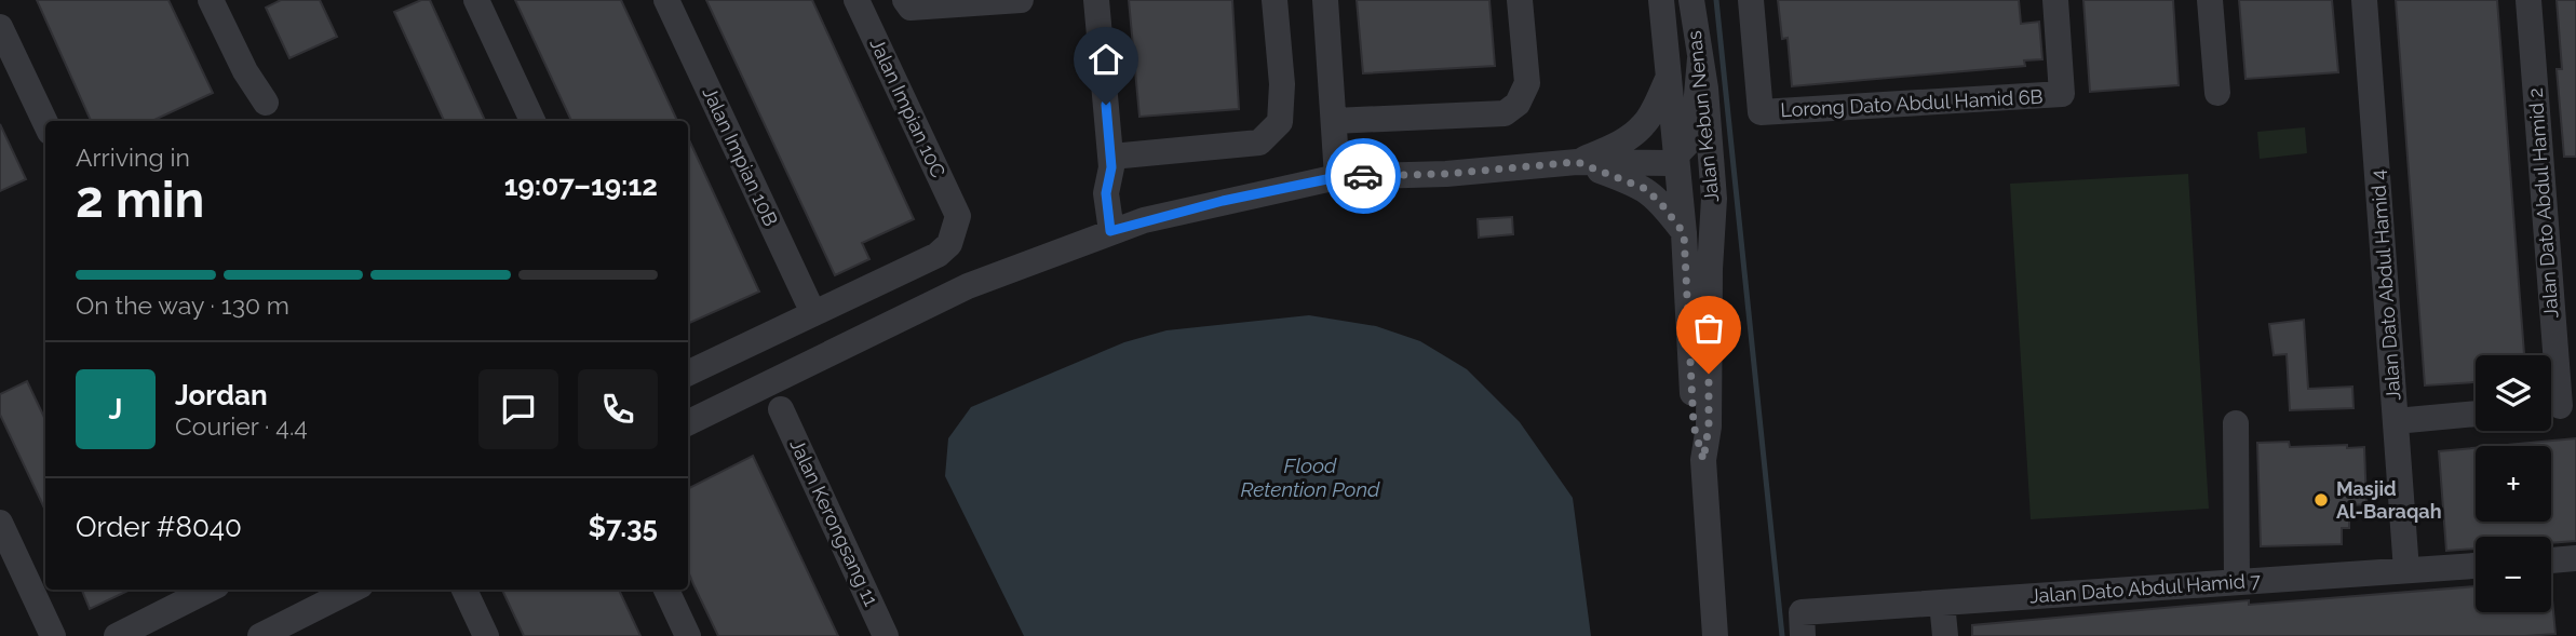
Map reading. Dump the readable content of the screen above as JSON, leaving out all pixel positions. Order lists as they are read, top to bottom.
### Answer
{
  "streets": {
    "street": [
      "Lorong Dato Abdul Hamid 6B",
      "Jalan Impian 10C",
      "Jalan Kebun Nenas",
      "Jalan Impian 10B",
      "Jalan Dato Abdul Hamid 2",
      "Jalan Dato Abdul Hamid 4",
      "Jalan Kerongsang 11",
      "Jalan Dato Abdul Hamid 7"
    ]
  },
  "crossings": [
    ["Jalan Impian 10C", "Jalan Impian 10B"],
    ["Jalan Dato Abdul Hamid 4", "Jalan Dato Abdul Hamid 7"]
  ],
  "water": ["Flood Retention Pond"],
  "places": ["Masjid Al-Baraqah"],
  "page": {
    "heading": ["2 min", "Arriving in", "19:07–19:12"],
    "panel": [
      "Jordan",
      "Courier · 4.4",
      "Order #8040",
      "$7.35"
    ],
    "bar": "On the way · 130 m",
    "map_buttons": ["+", "−"],
    "round": "J"
  }
}
